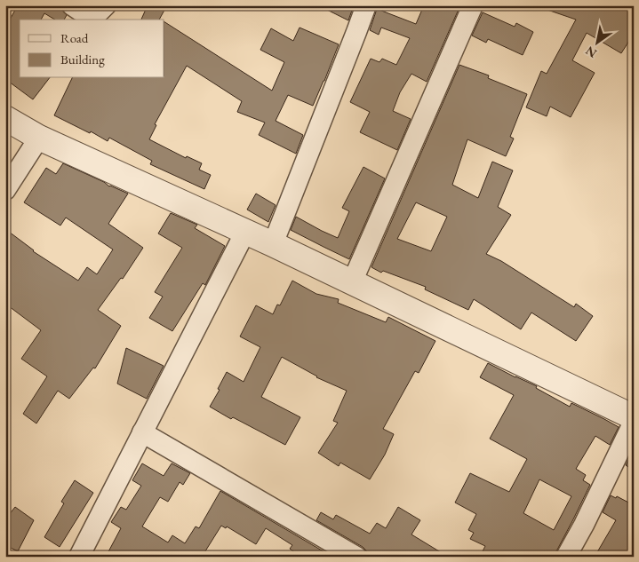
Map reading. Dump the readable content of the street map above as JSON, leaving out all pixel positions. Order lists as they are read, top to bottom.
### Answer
{
  "legend": ["Road", "Building"],
  "north": "bottom left"
}
